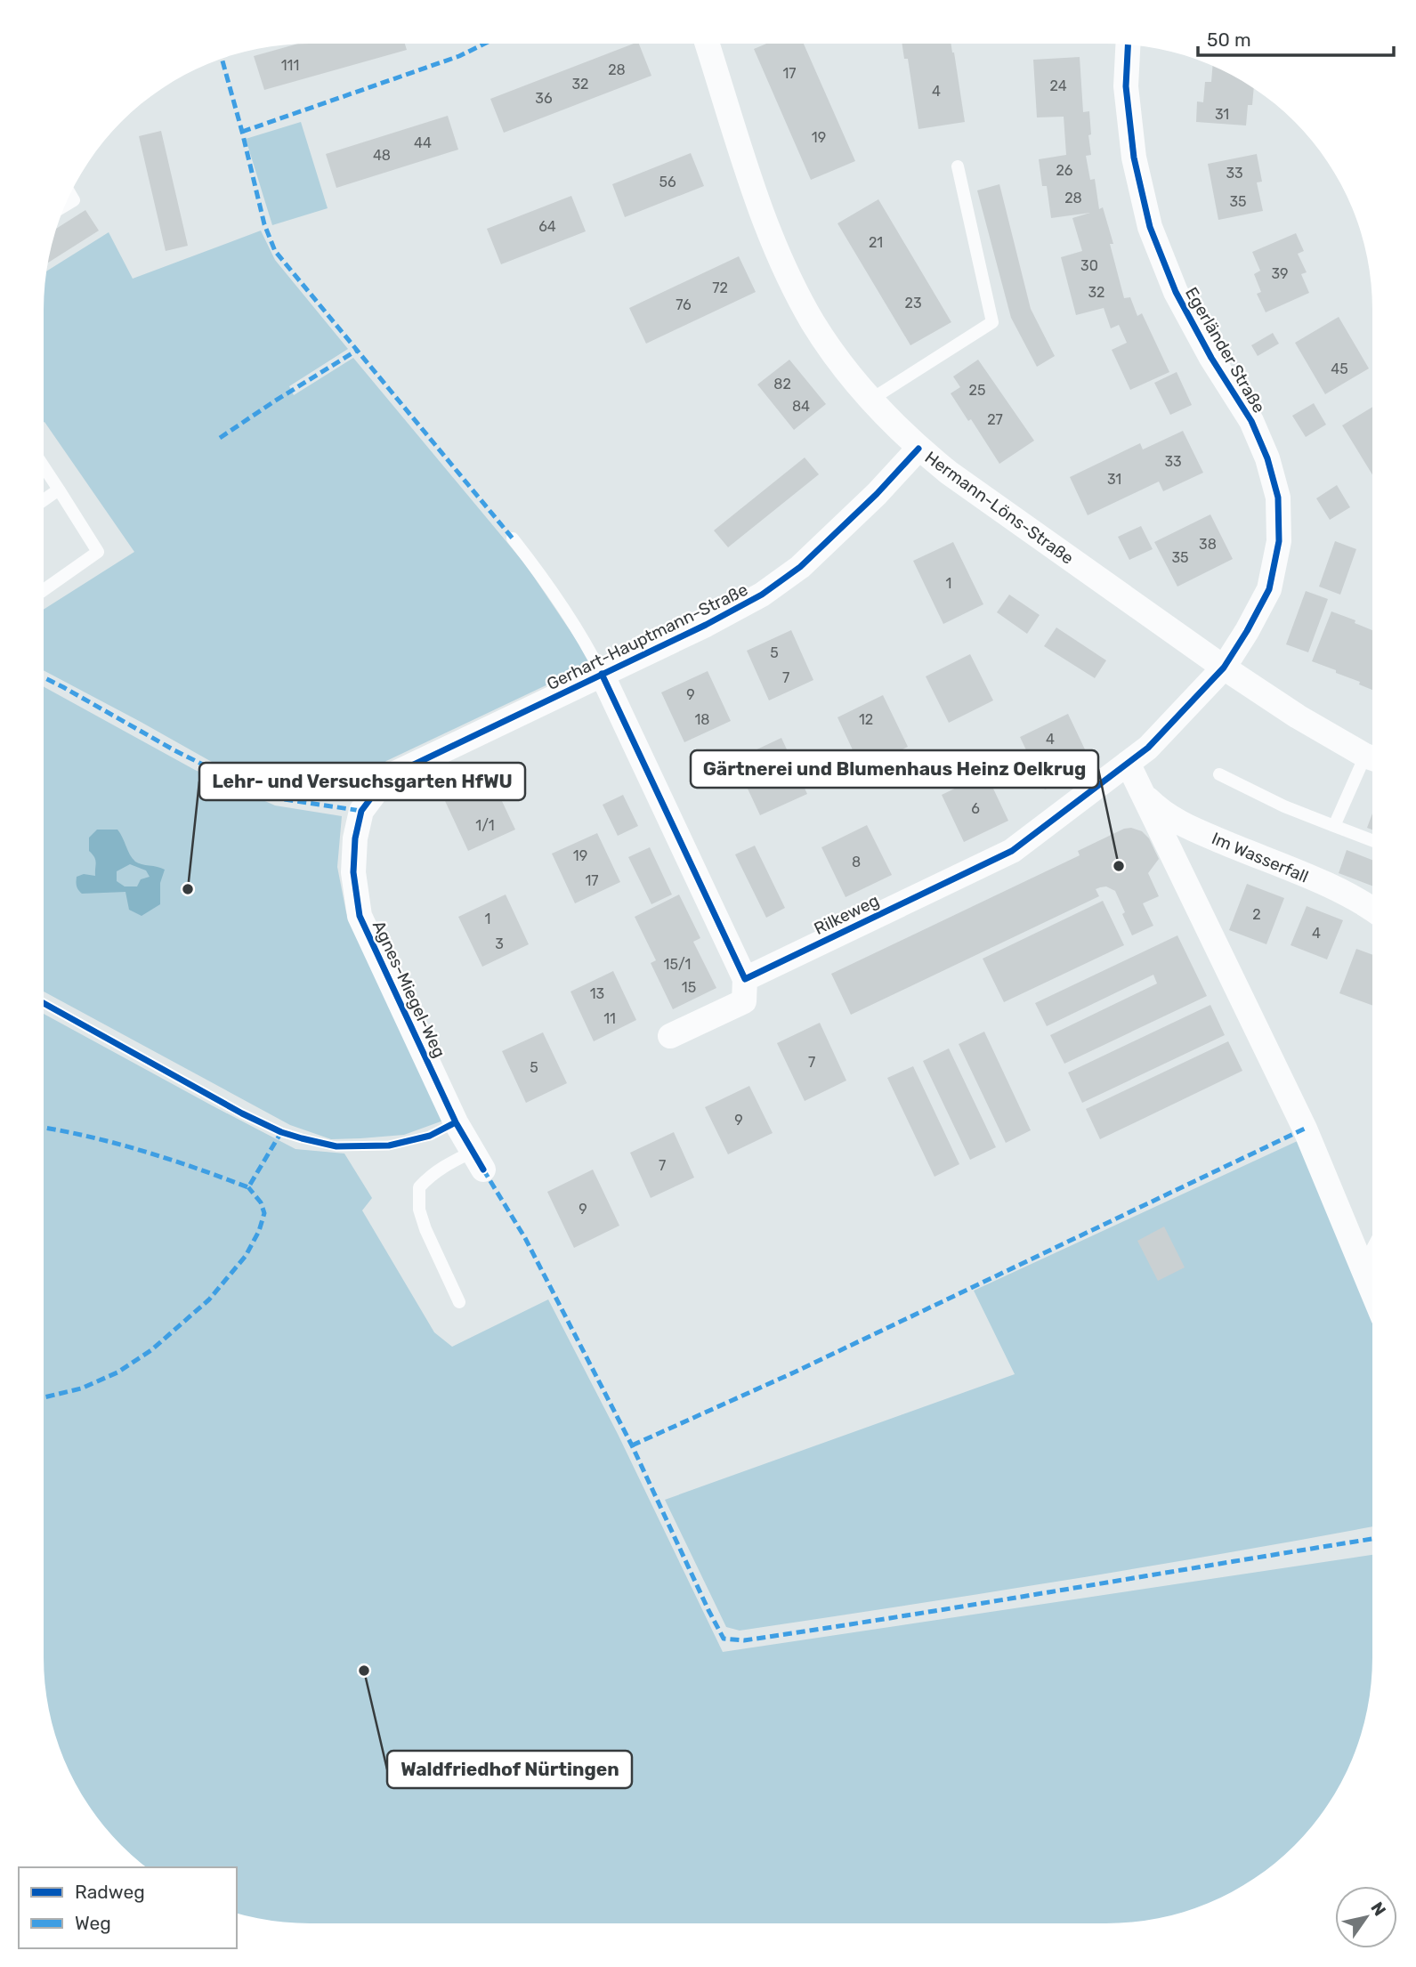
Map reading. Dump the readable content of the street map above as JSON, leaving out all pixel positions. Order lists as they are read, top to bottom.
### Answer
{
  "streets": {
    "street": [
      "Egerländer Straße",
      "Hermann-Löns-Straße",
      "Gerhart-Hauptmann-Straße",
      "Im Wasserfall",
      "Rilkeweg",
      "Agnes-Miegel-Weg"
    ]
  },
  "crossings": [
    ["Egerländer Straße", "Hermann-Löns-Straße"],
    ["Egerländer Straße", "Rilkeweg"],
    ["Hermann-Löns-Straße", "Gerhart-Hauptmann-Straße"],
    ["Hermann-Löns-Straße", "Rilkeweg"],
    ["Gerhart-Hauptmann-Straße", "Agnes-Miegel-Weg"]
  ],
  "places": ["Gärtnerei und Blumenhaus Heinz Oelkrug", "Lehr- und Versuchsgarten HfWU", "Waldfriedhof Nürtingen"],
  "house_numbers": [
    "111",
    "28",
    "17",
    "32",
    "24",
    "4",
    "36",
    "31",
    "19",
    "44",
    "48",
    "26",
    "33",
    "56",
    "28",
    "35",
    "64",
    "21",
    "30",
    "39",
    "72",
    "32",
    "23",
    "76",
    "45",
    "82",
    "25",
    "84",
    "27",
    "33",
    "31",
    "38",
    "35",
    "1",
    "5",
    "7",
    "9",
    "18",
    "12",
    "4",
    "6",
    "1/1",
    "19",
    "8",
    "17",
    "2",
    "1",
    "4",
    "3",
    "15/1",
    "15",
    "13",
    "11",
    "7",
    "5",
    "9",
    "7",
    "9"
  ],
  "legend": ["Radweg", "Weg"],
  "scale_bar": "50 m",
  "north": "top right"
}
